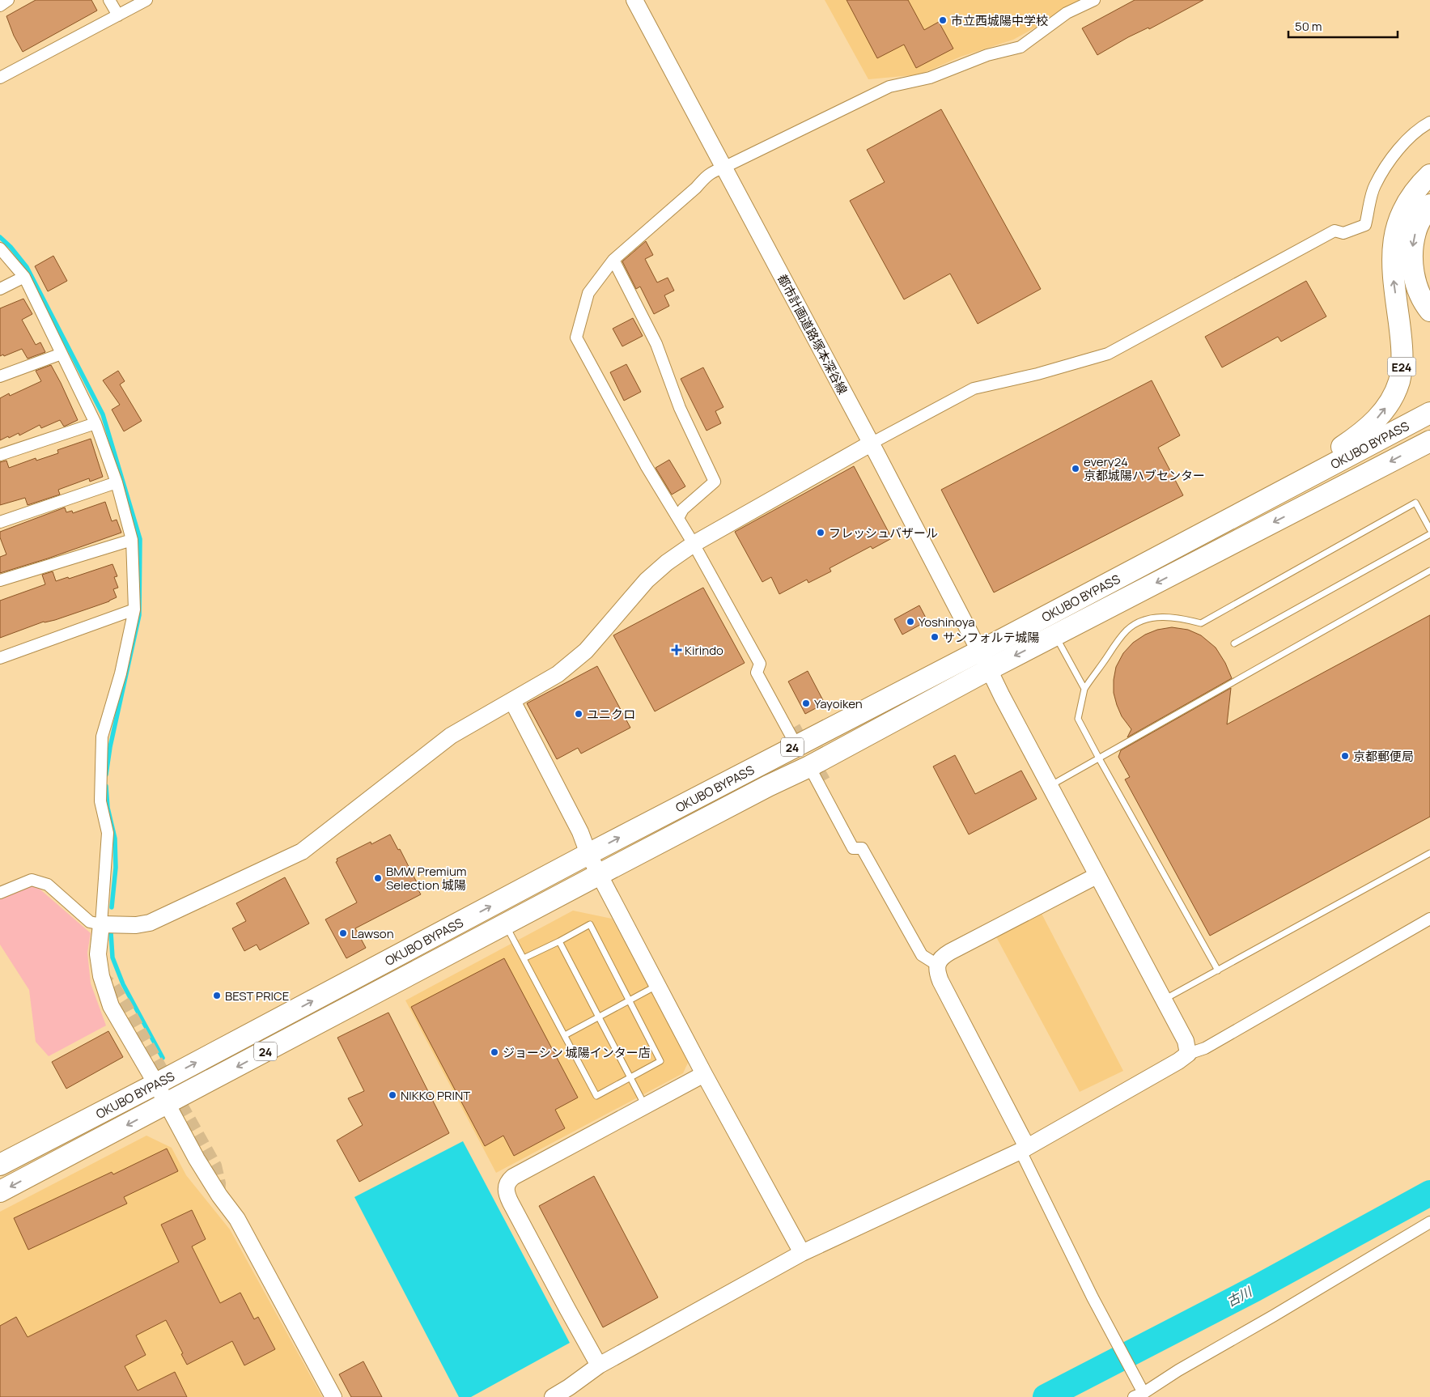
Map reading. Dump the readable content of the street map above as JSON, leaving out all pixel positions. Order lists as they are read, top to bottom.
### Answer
{
  "streets": {
    "highway": ["E24", "OKUBO BYPASS", "24"],
    "street": ["都市計画道路塚本深谷線"]
  },
  "crossings": [
    ["都市計画道路塚本深谷線", "OKUBO BYPASS"],
    ["E24", "OKUBO BYPASS"]
  ],
  "water": ["古川"],
  "places": {
    "other": [
      "市立西城陽中学校",
      "every24 京都城陽ハブセンター",
      "フレッシュバザール",
      "Yoshinoya",
      "サンフォルテ城陽",
      "Yayoiken",
      "ユニクロ",
      "京都郵便局",
      "BMW Premium Selection 城陽",
      "Lawson",
      "BEST PRICE",
      "ジョーシン 城陽インター店",
      "NIKKO PRINT"
    ],
    "health": ["Kirindo"]
  },
  "scale_bar": "50 m"
}
